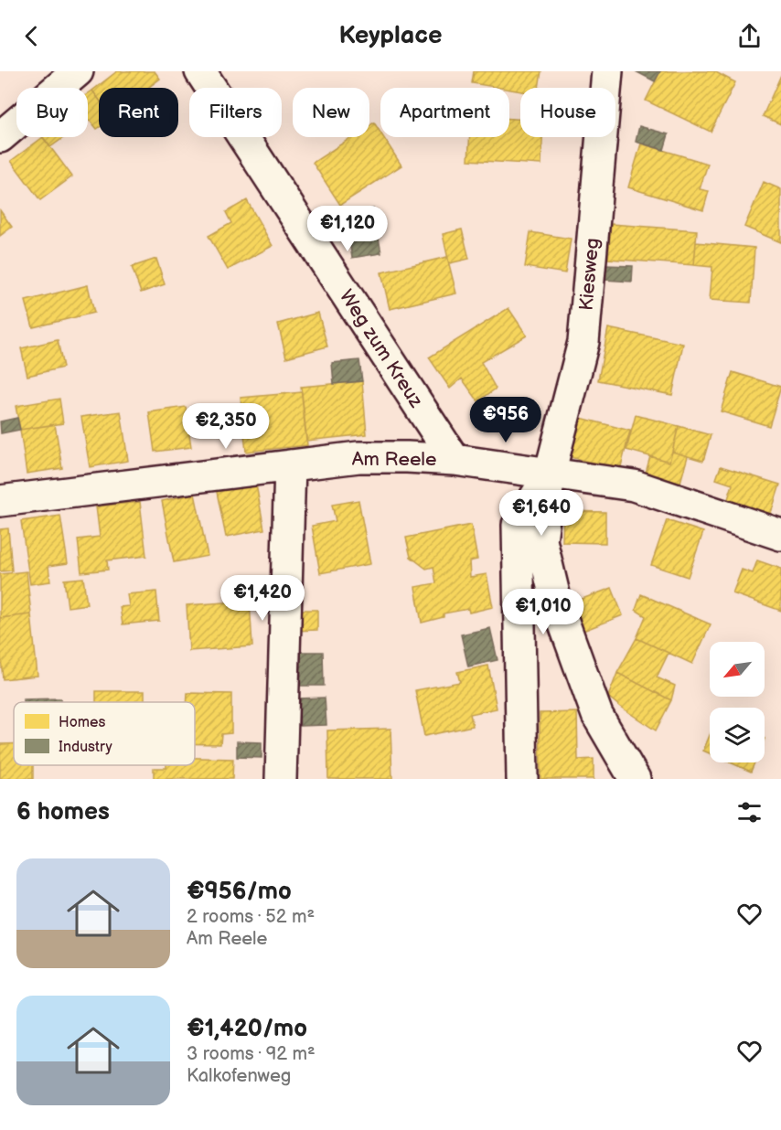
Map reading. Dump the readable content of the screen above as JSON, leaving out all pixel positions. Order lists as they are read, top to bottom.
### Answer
{
  "streets": {
    "street": ["Kiesweg", "Weg zum Kreuz", "Am Reele"]
  },
  "crossings": [
    ["Kiesweg", "Am Reele"],
    ["Weg zum Kreuz", "Am Reele"]
  ],
  "legend": ["Homes", "Industry"],
  "north": "bottom left",
  "page": {
    "header": "Keyplace",
    "chip": [
      "Buy",
      "Rent",
      "Filters",
      "New",
      "Apartment",
      "House"
    ],
    "price": [
      "€1,120",
      "€956",
      "€2,350",
      "€1,640",
      "€1,420",
      "€1,010"
    ],
    "heading": "6 homes",
    "list": [
      {
        "name": "€956/mo",
        "note": "2 rooms · 52 m² · Am Reele"
      },
      {
        "name": "€1,420/mo",
        "note": "3 rooms · 92 m² · Kalkofenweg"
      }
    ]
  }
}
